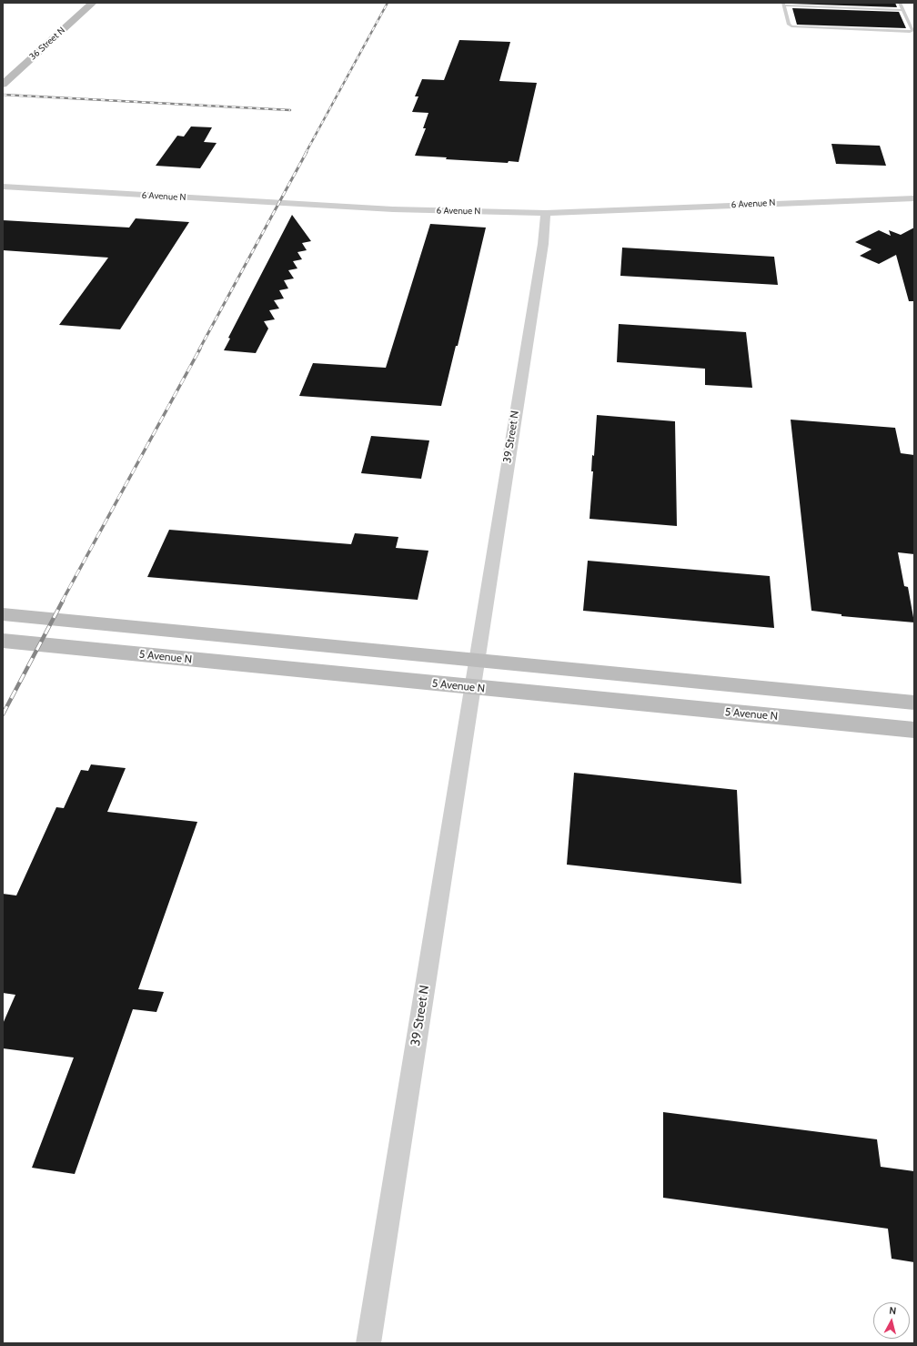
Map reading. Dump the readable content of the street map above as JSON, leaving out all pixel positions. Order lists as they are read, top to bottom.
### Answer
{
  "streets": {
    "main road": ["36 Street N", "5 Avenue N"],
    "street": ["6 Avenue N", "39 Street N"]
  },
  "crossings": [
    ["6 Avenue N", "39 Street N"],
    ["39 Street N", "5 Avenue N"]
  ],
  "north": "top"
}
